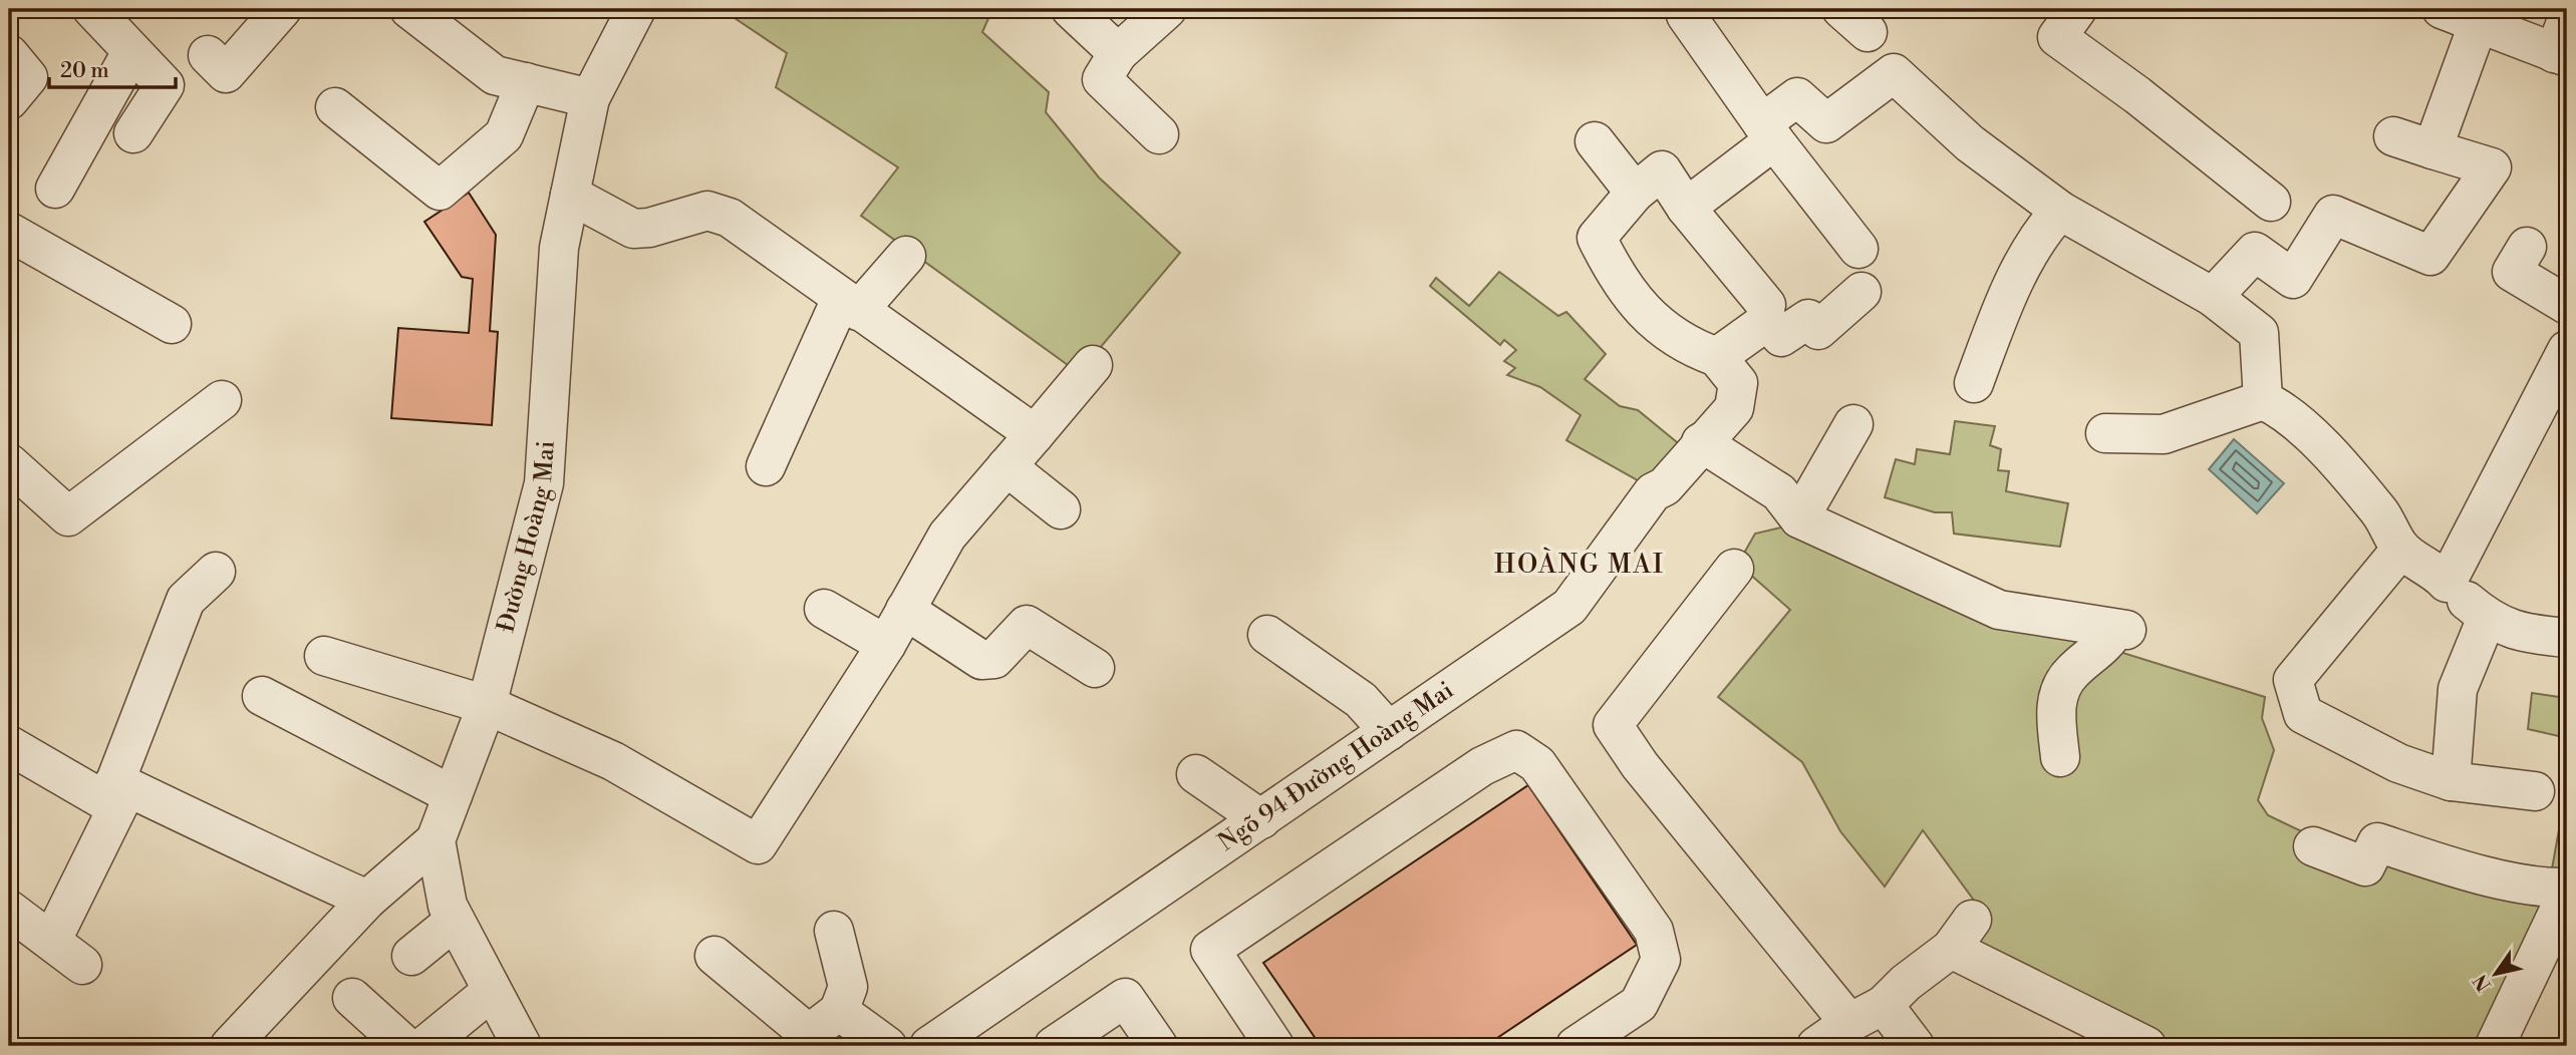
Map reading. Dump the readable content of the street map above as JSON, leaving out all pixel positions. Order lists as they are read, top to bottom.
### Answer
{
  "streets": {
    "street": ["Đường Hoàng Mai", "Ngõ 94 Đường Hoàng Mai"]
  },
  "districts": ["HOÀNG MAI"],
  "scale_bar": "20 m",
  "north": "bottom left"
}
